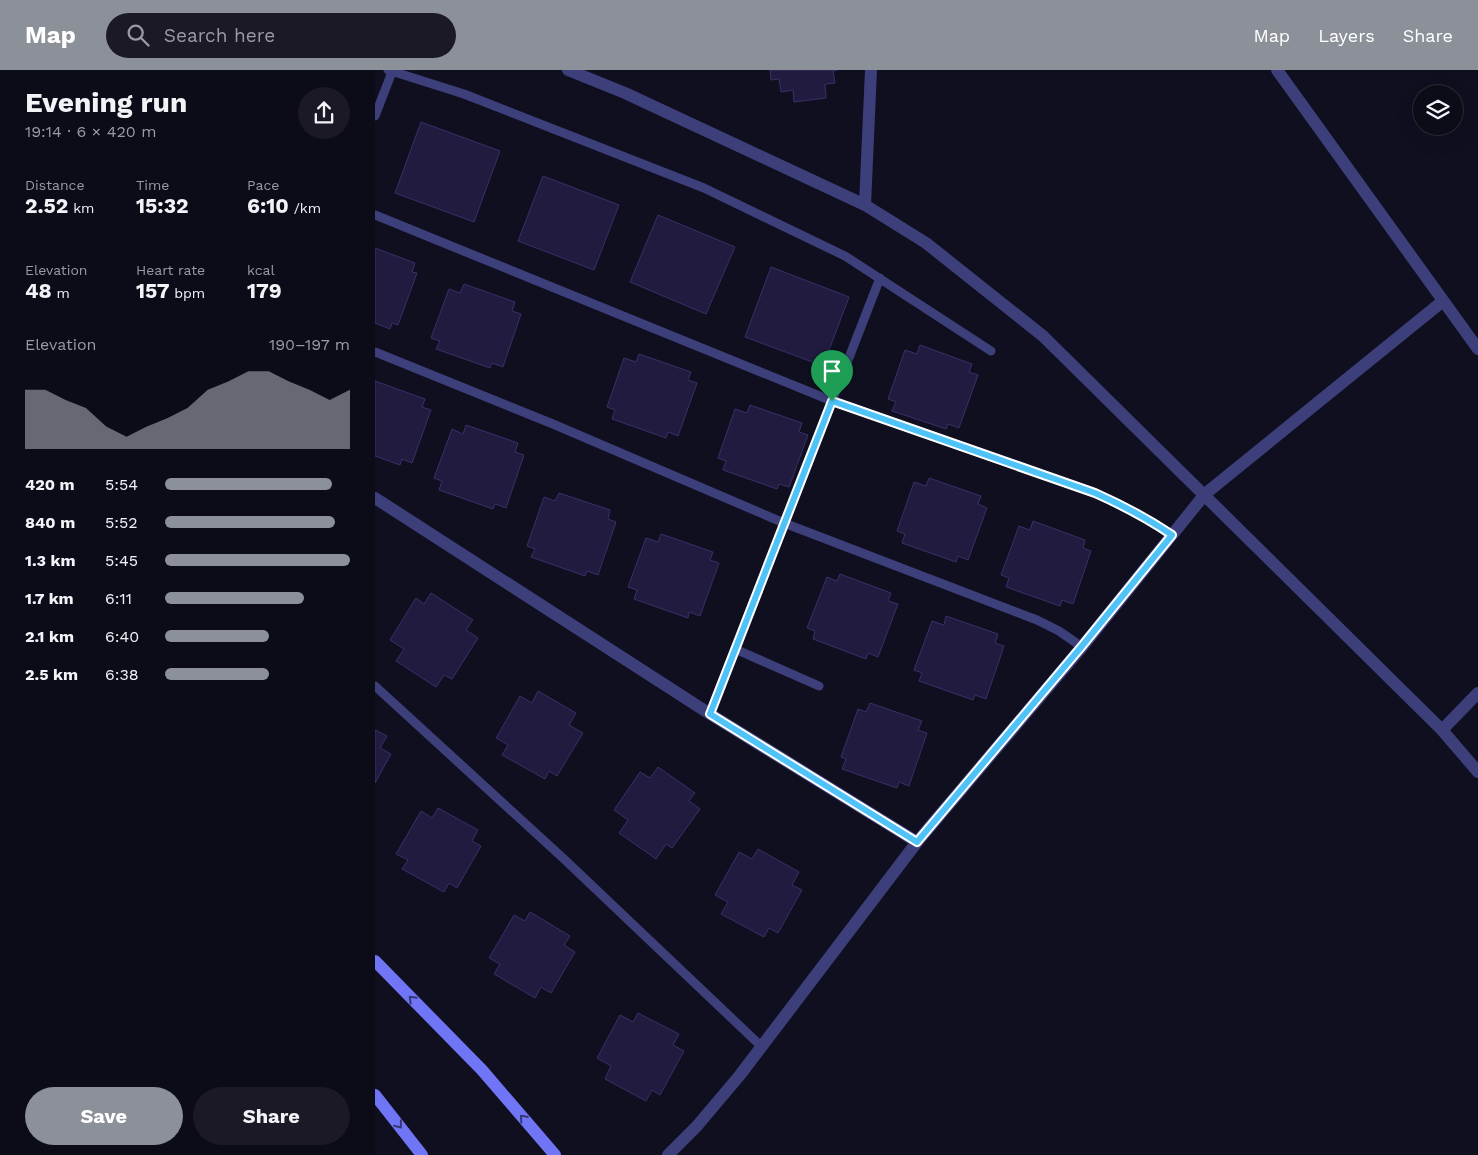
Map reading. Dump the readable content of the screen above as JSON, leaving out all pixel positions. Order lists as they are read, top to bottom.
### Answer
{
  "page": {
    "header": "Map",
    "search": "Search here",
    "nav": ["Map", "Layers", "Share"],
    "heading": ["Evening run", "19:14 · 6 × 420 m"],
    "stats": [
      ["Distance", "2.52 km"],
      ["Time", "15:32"],
      ["Pace", "6:10 /km"],
      ["Elevation", "48 m"],
      ["Heart rate", "157 bpm"],
      ["kcal", "179"]
    ],
    "chart": ["Elevation", "190–197 m"],
    "list": [
      {
        "name": "420 m",
        "note": "5:54"
      },
      {
        "name": "840 m",
        "note": "5:52"
      },
      {
        "name": "1.3 km",
        "note": "5:45"
      },
      {
        "name": "1.7 km",
        "note": "6:11"
      },
      {
        "name": "2.1 km",
        "note": "6:40"
      },
      {
        "name": "2.5 km",
        "note": "6:38"
      }
    ],
    "buttons": ["Save", "Share"]
  }
}
